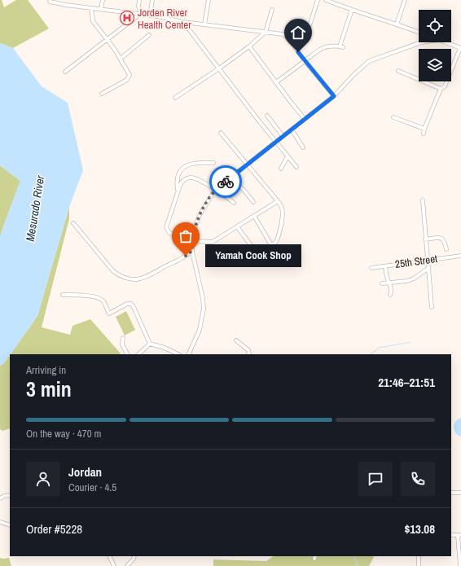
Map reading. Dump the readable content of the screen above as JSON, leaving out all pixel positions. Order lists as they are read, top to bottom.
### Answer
{
  "streets": {
    "street": ["25th Street"]
  },
  "water": ["Mesurado River"],
  "places": {
    "hospital": ["Jorden River Health Center"],
    "other": ["Yamah Cook Shop"]
  },
  "page": {
    "bubble": "Yamah Cook Shop",
    "heading": ["3 min", "Arriving in", "21:46–21:51"],
    "panel": [
      "Jordan",
      "Courier · 4.5",
      "Order #5228",
      "$13.08"
    ],
    "bar": "On the way · 470 m"
  }
}
